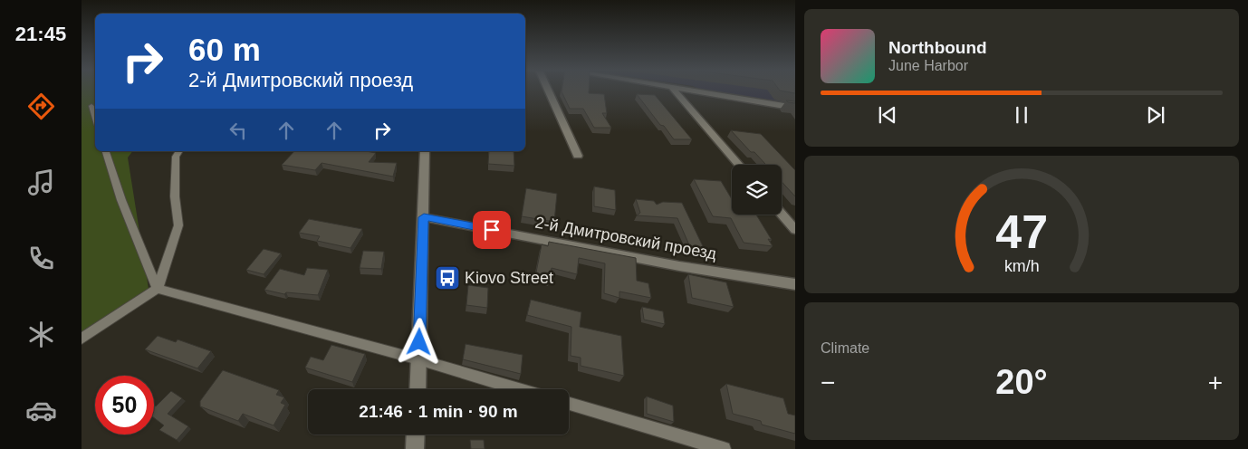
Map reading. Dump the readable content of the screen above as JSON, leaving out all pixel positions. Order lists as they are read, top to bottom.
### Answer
{
  "streets": {
    "street": ["2-й Дмитровский проезд"]
  },
  "places": {
    "bus stop": ["Kiovo Street"]
  },
  "page": {
    "tabs": "21:45",
    "turn": ["60 m", "2-й Дмитровский проезд"],
    "song": ["Northbound", "June Harbor"],
    "tile": "Climate",
    "heat": ["−", "20°", "+"],
    "limit": "50",
    "trip": "21:46 · 1 min · 90 m",
    "gauge": ["47", "km/h"]
  }
}
